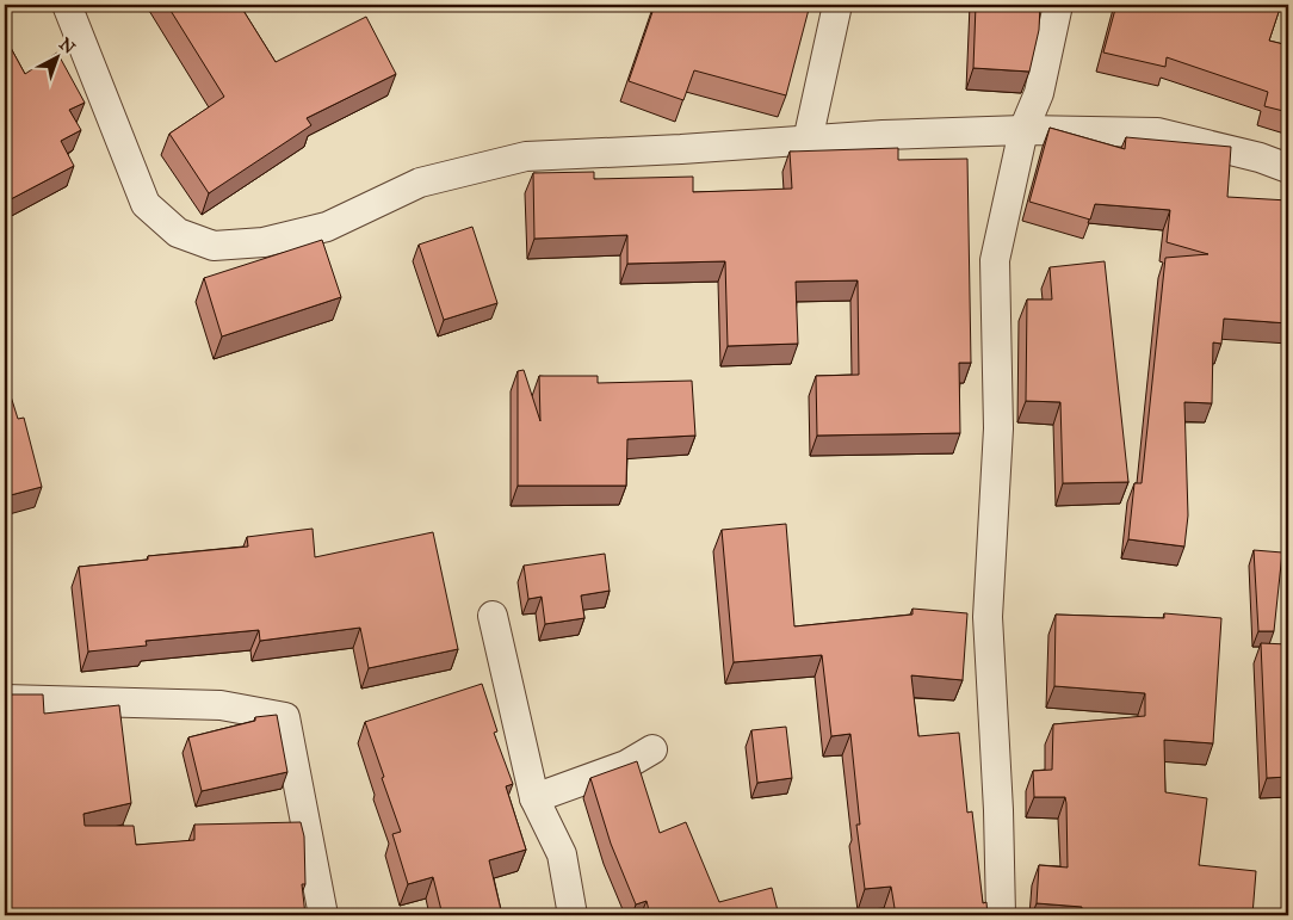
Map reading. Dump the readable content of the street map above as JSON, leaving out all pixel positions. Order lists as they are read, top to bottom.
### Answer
{
  "north": "top right"
}
